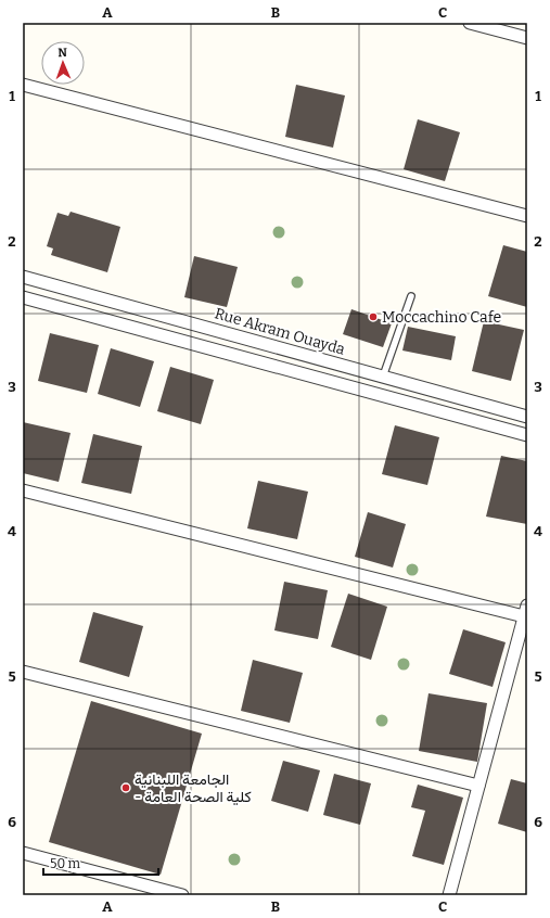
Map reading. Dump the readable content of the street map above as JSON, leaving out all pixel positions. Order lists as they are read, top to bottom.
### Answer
{
  "streets": {
    "street": ["Rue Akram Ouayda"]
  },
  "places": ["Moccachino Cafe", "الجامعة اللبنانية - كلية الصحة العامة"],
  "scale_bar": "50 m",
  "north": "top",
  "grid": {
    "columns": ["A", "B", "C"],
    "rows": [
      "1",
      "2",
      "3",
      "4",
      "5",
      "6"
    ]
  }
}
